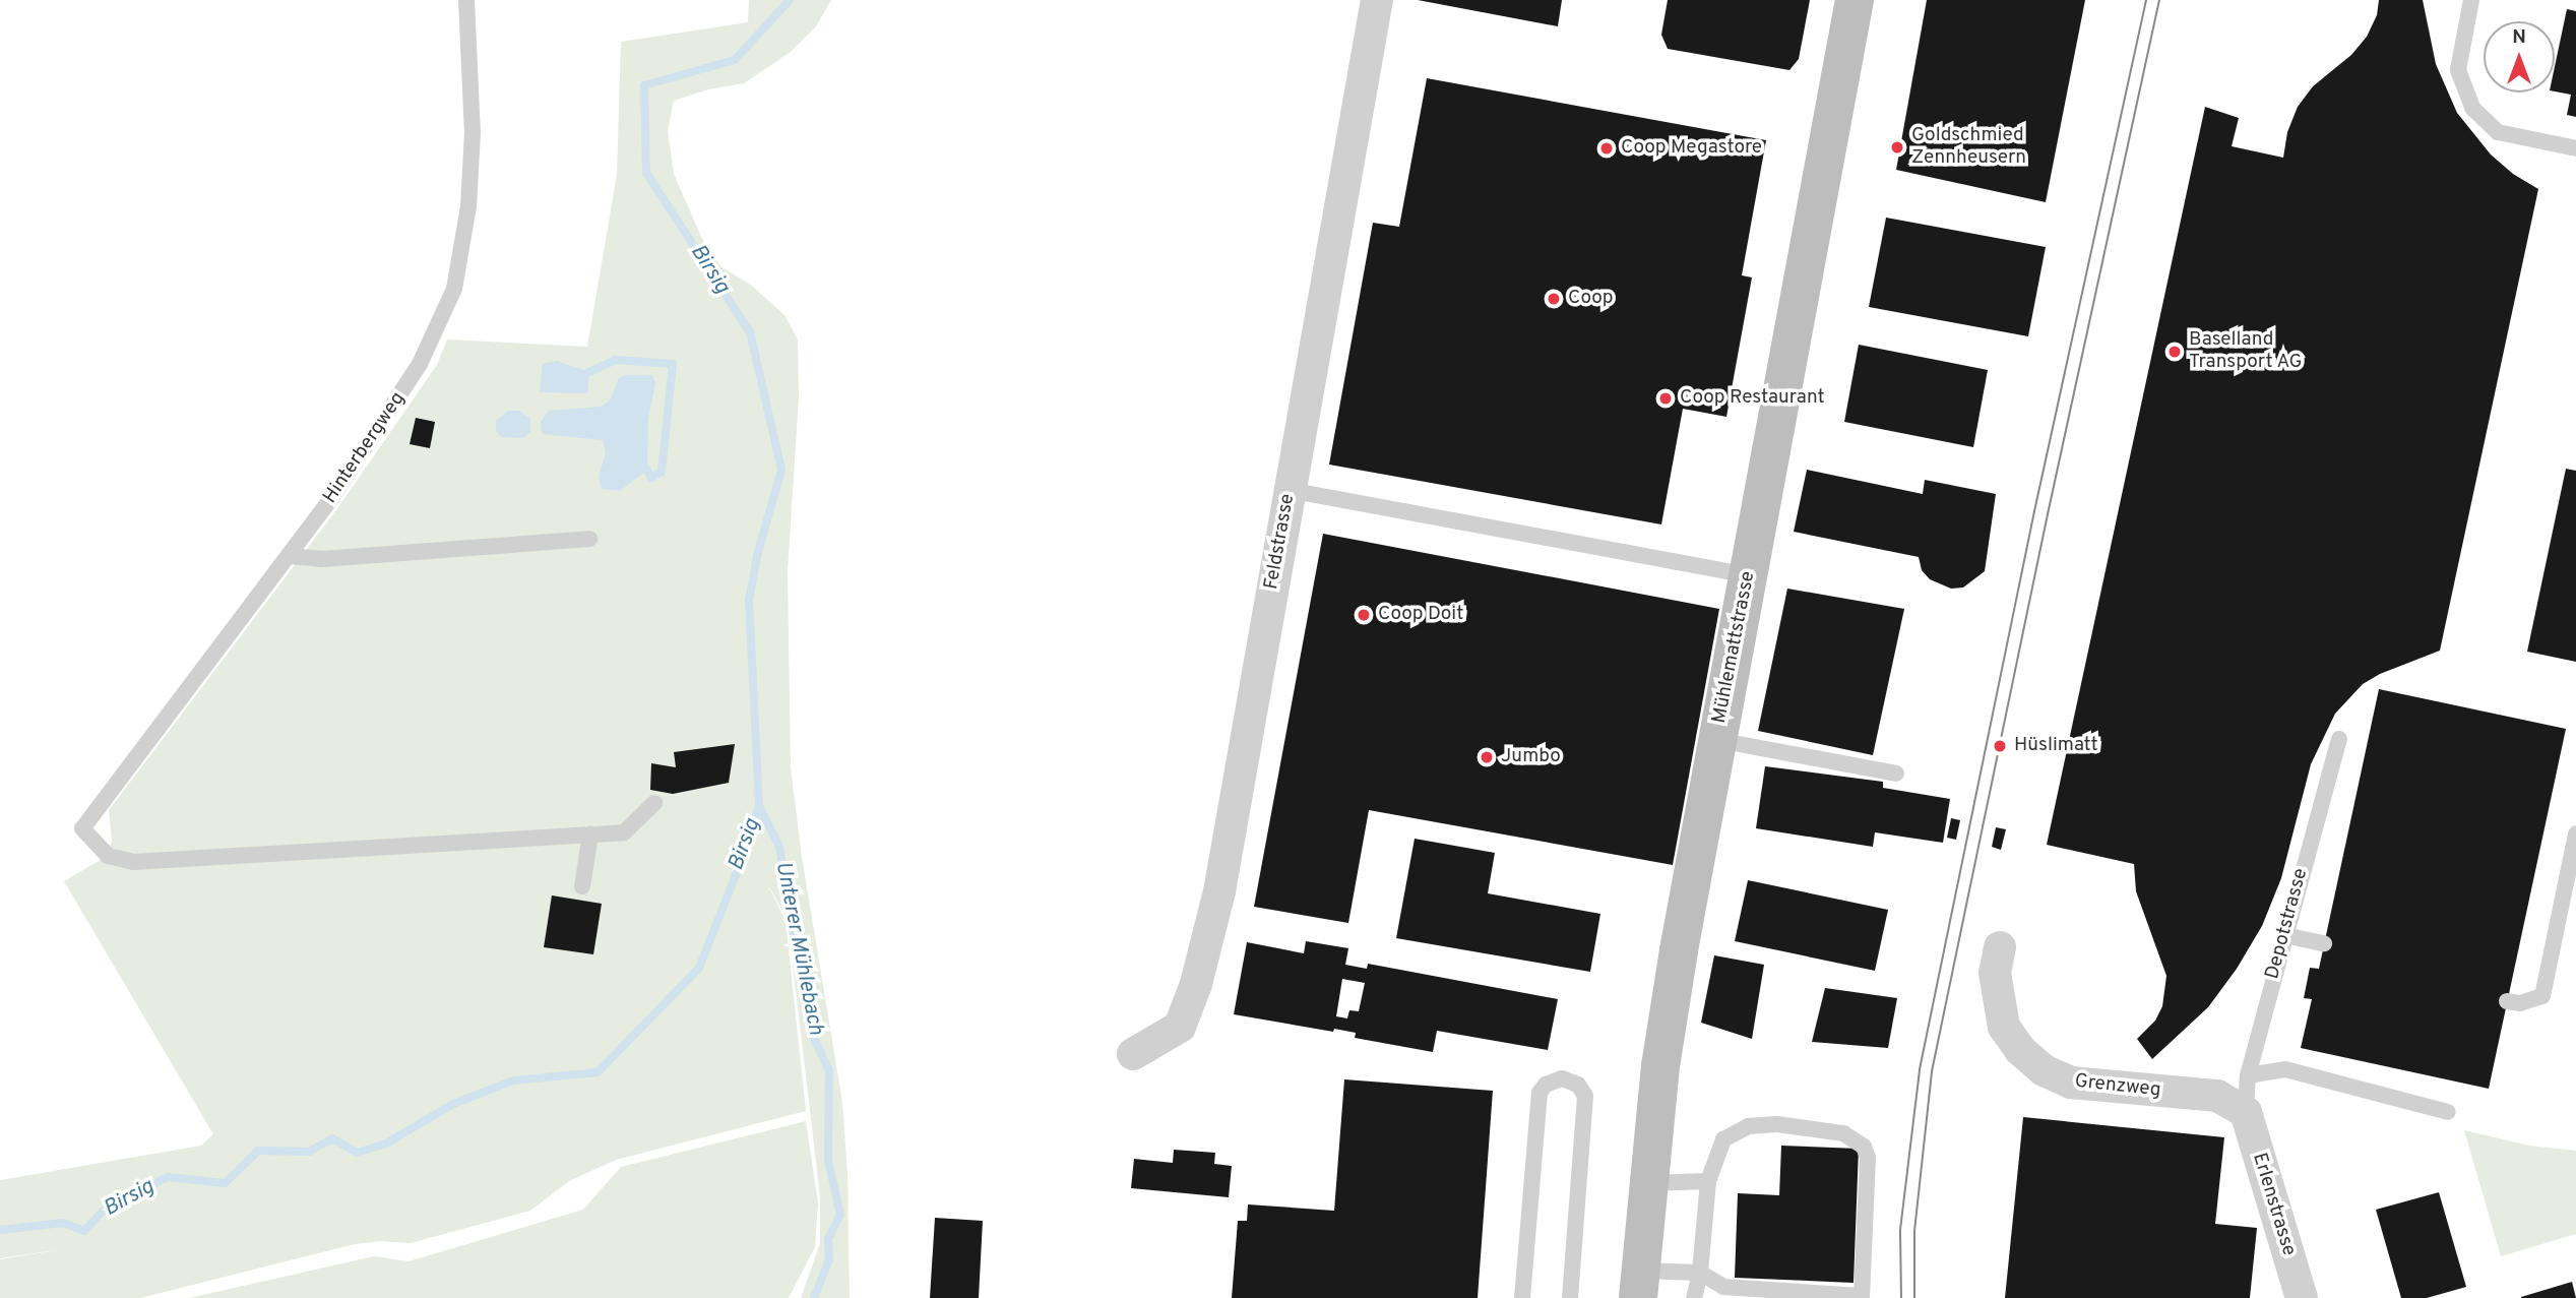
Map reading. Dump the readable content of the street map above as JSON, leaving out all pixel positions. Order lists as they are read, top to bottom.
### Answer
{
  "streets": {
    "main road": ["Mühlemattstrasse"],
    "street": ["Feldstrasse", "Grenzweg", "Erlenstrasse"],
    "lane": ["Hinterbergweg", "Depotstrasse"]
  },
  "crossings": [
    ["Depotstrasse", "Grenzweg"],
    ["Depotstrasse", "Erlenstrasse"],
    ["Grenzweg", "Erlenstrasse"]
  ],
  "water": ["Birsig", "Unterer Mühlebach"],
  "places": [
    "Goldschmied Zennheusern",
    "Coop Megastore",
    "Coop",
    "Baselland Transport AG",
    "Coop Restaurant",
    "Coop Doit",
    "Hüslimatt",
    "Jumbo"
  ],
  "north": "top"
}
